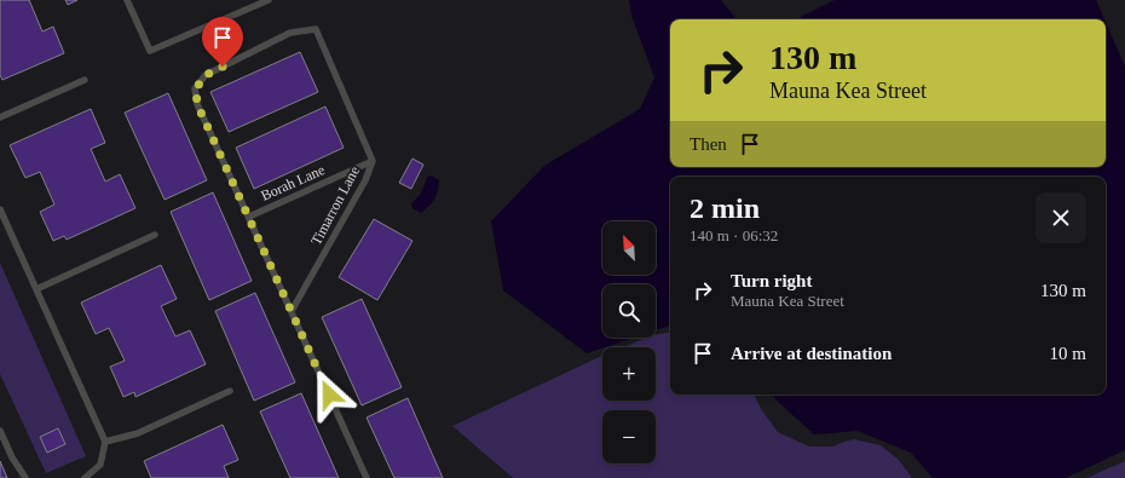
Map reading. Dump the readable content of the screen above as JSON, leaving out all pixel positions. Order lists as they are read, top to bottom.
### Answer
{
  "streets": {
    "lane": ["Borah Lane", "Timarron Lane"]
  },
  "crossings": [
    ["Borah Lane", "Timarron Lane"]
  ],
  "north": "top left",
  "page": {
    "turn": ["130 m", "Mauna Kea Street"],
    "then": "Then",
    "heading": ["2 min", "140 m · 06:32"],
    "map_buttons": ["+", "−"],
    "list": [
      {
        "name": "Turn right",
        "note": "Mauna Kea Street",
        "value": "130 m"
      },
      {
        "name": "Arrive at destination",
        "value": "10 m"
      }
    ]
  }
}
